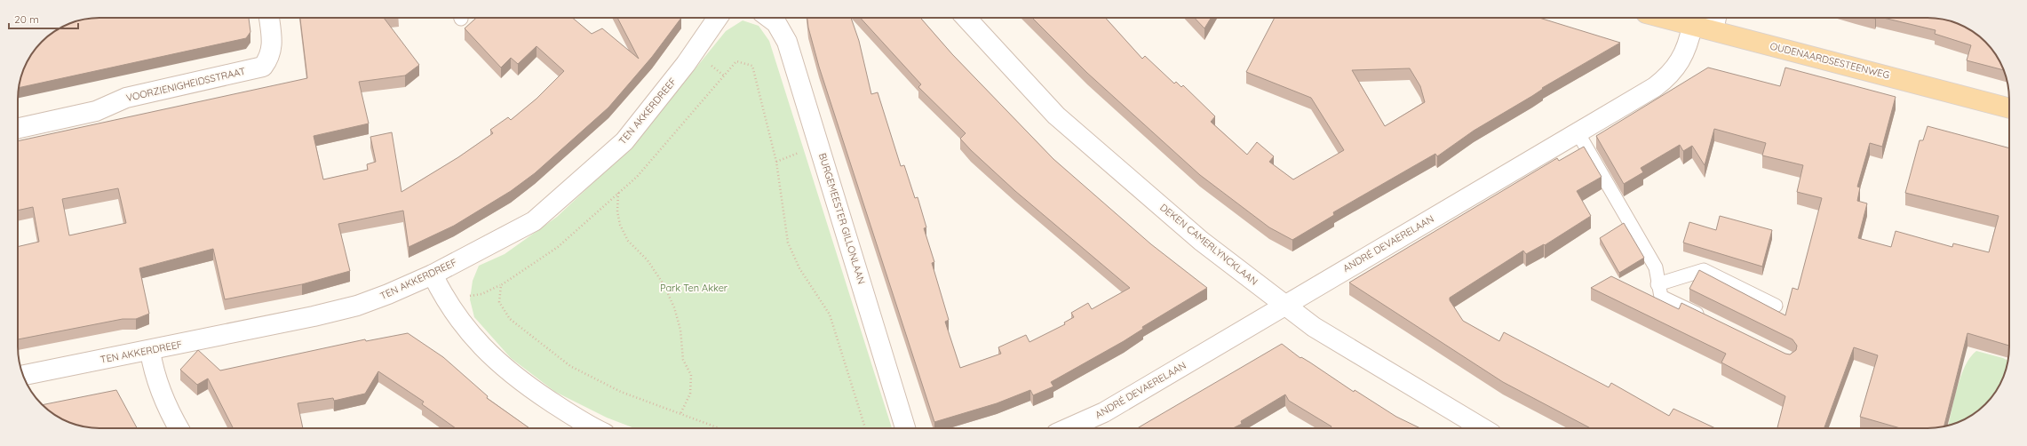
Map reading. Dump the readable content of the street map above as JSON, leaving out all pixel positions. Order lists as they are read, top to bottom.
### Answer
{
  "streets": {
    "main road": ["OUDENAARDSESTEENWEG"],
    "street": [
      "VOORZIENIGHEIDSSTRAAT",
      "TEN AKKERDREEF",
      "BURGEMEESTER GILLONLAAN",
      "ANDRÉ DEVAERELAAN",
      "DEKEN CAMERLYNCKLAAN"
    ]
  },
  "crossings": [
    ["OUDENAARDSESTEENWEG", "ANDRÉ DEVAERELAAN"],
    ["ANDRÉ DEVAERELAAN", "DEKEN CAMERLYNCKLAAN"]
  ],
  "parks": ["Park Ten Akker"],
  "scale_bar": "20 m"
}
